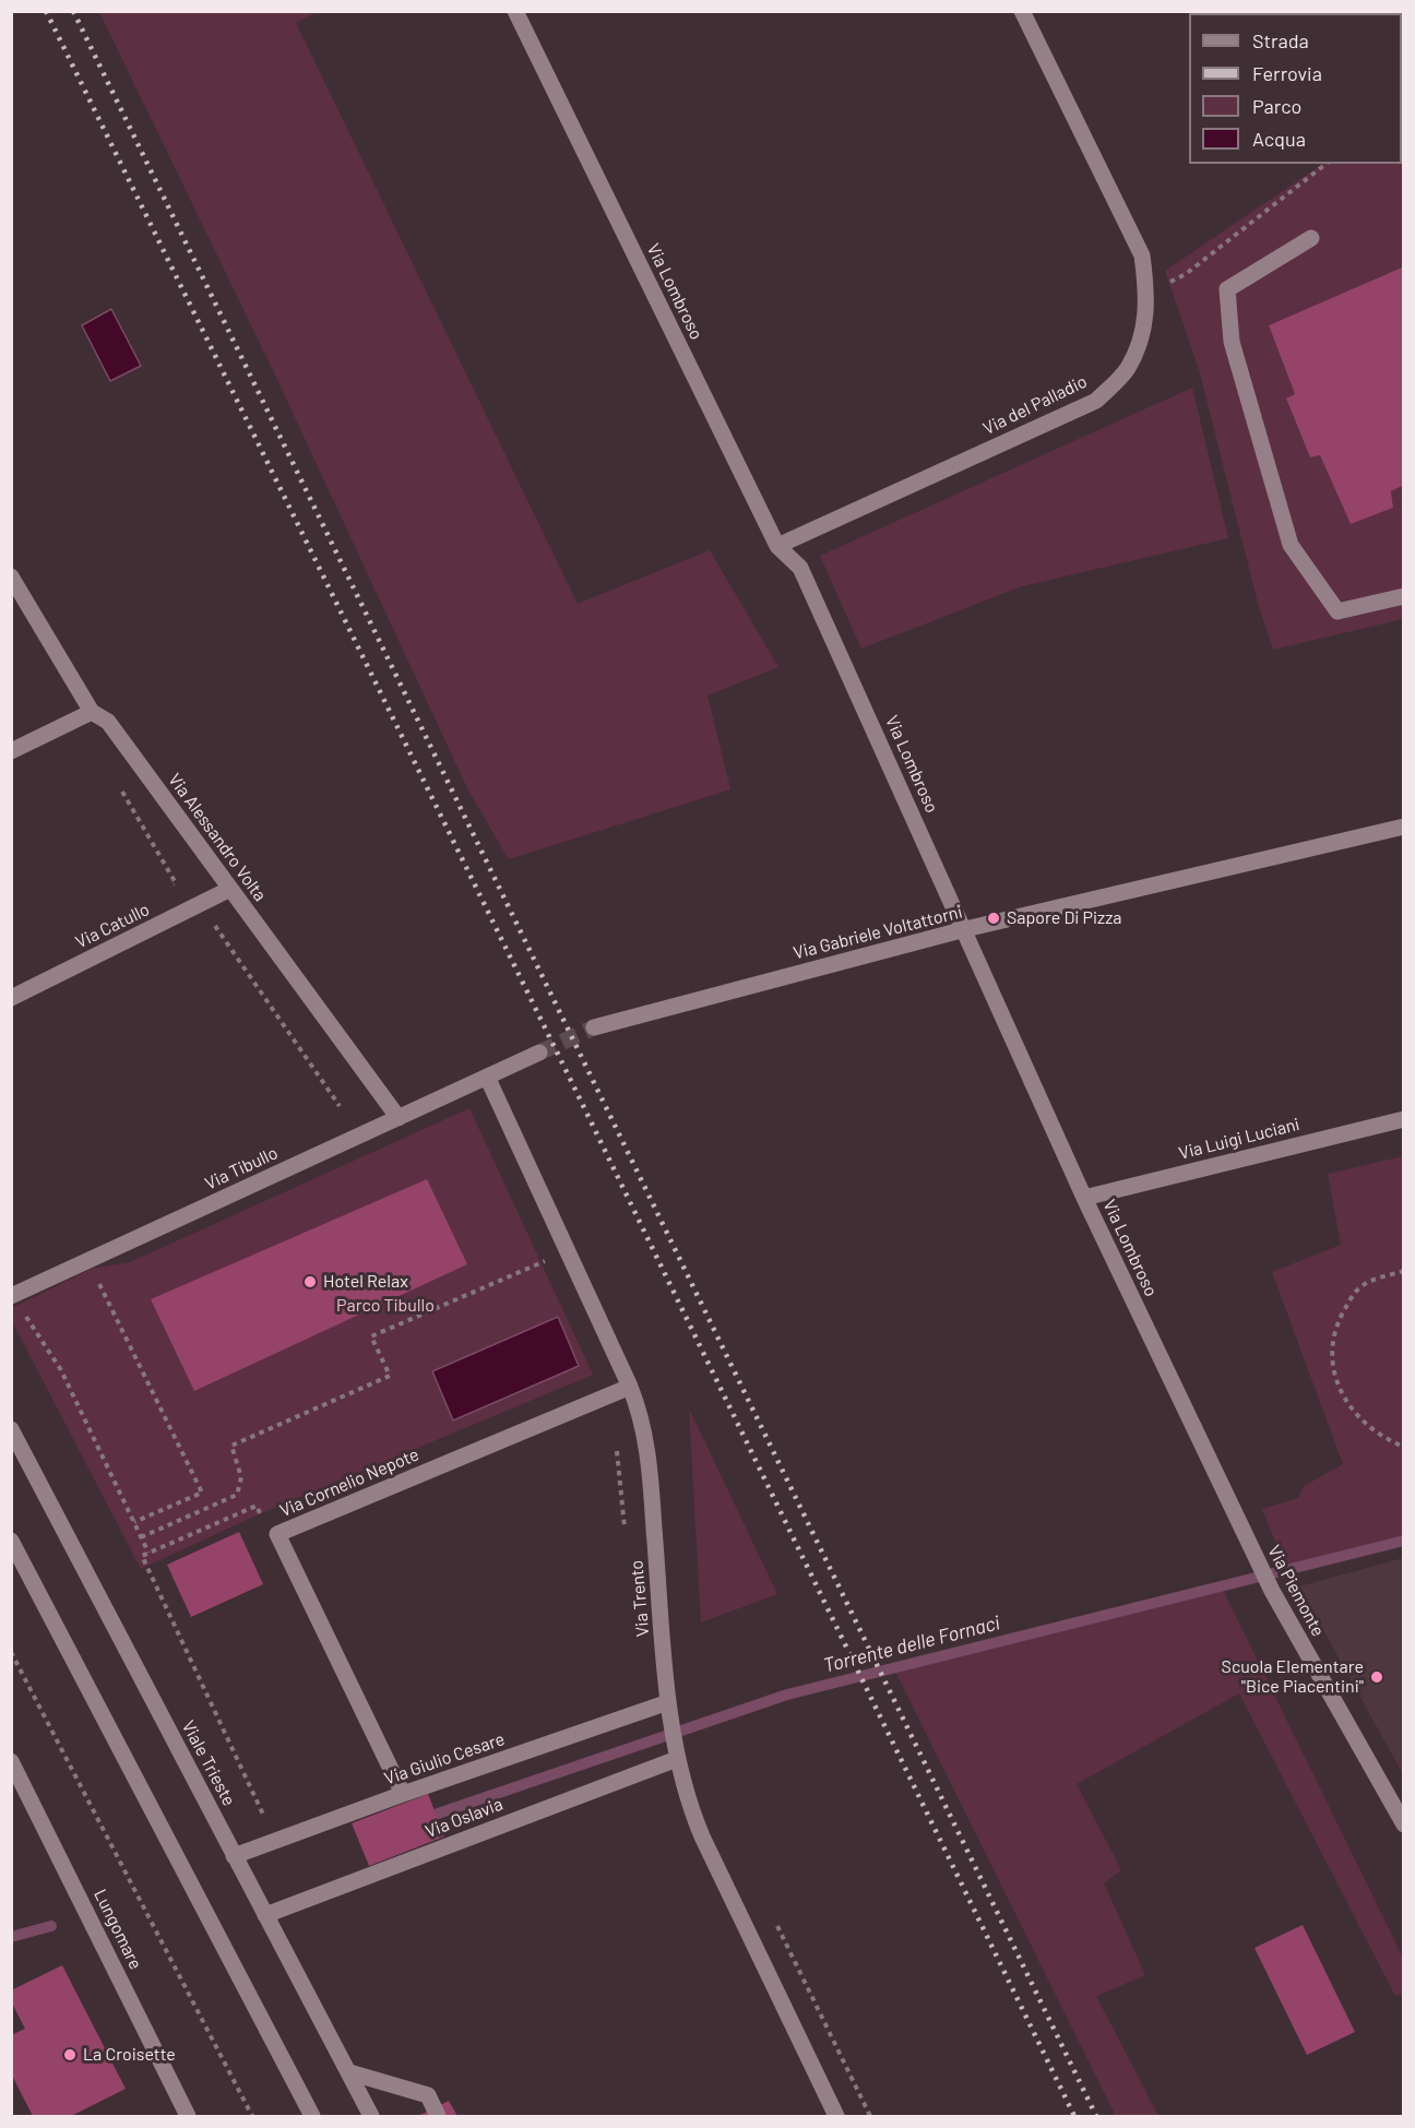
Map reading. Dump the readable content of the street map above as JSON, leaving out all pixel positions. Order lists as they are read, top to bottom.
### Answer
{
  "streets": {
    "street": [
      "Via Lombroso",
      "Via del Palladio",
      "Via Alessandro Volta",
      "Via Catullo",
      "Via Gabriele Voltattorni",
      "Via Luigi Luciani",
      "Via Tibullo",
      "Via Cornelio Nepote",
      "Via Piemonte",
      "Via Trento",
      "Via Giulio Cesare",
      "Viale Trieste",
      "Via Oslavia",
      "Lungomare"
    ]
  },
  "crossings": [
    ["Via Lombroso", "Via del Palladio"],
    ["Via Lombroso", "Via Gabriele Voltattorni"],
    ["Via Lombroso", "Via Luigi Luciani"],
    ["Via Lombroso", "Via Piemonte"],
    ["Via Alessandro Volta", "Via Catullo"],
    ["Via Alessandro Volta", "Via Tibullo"],
    ["Via Tibullo", "Via Trento"],
    ["Via Cornelio Nepote", "Via Trento"],
    ["Via Cornelio Nepote", "Via Giulio Cesare"],
    ["Via Trento", "Via Giulio Cesare"],
    ["Via Trento", "Via Oslavia"],
    ["Via Giulio Cesare", "Viale Trieste"],
    ["Viale Trieste", "Via Oslavia"]
  ],
  "water": ["Torrente delle Fornaci"],
  "parks": ["Parco Tibullo"],
  "places": [
    "Sapore Di Pizza",
    "Hotel Relax",
    "Scuola Elementare \"Bice Piacentini\"",
    "La Croisette"
  ],
  "legend": [
    "Strada",
    "Ferrovia",
    "Parco",
    "Acqua"
  ]
}
